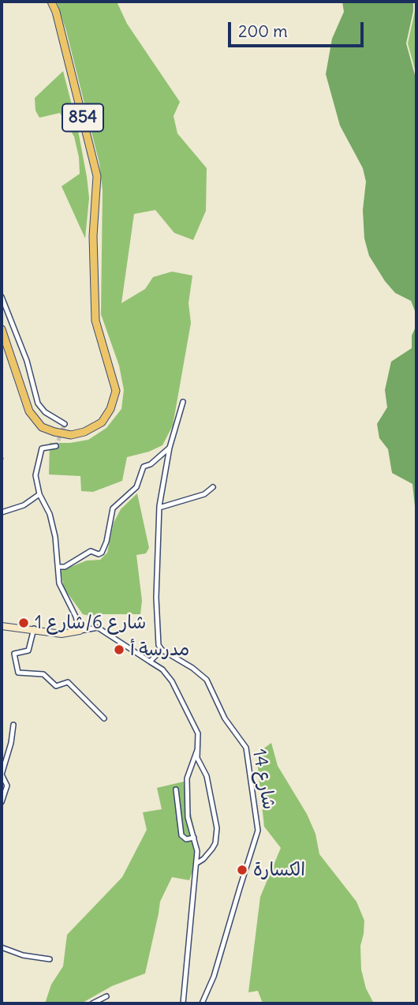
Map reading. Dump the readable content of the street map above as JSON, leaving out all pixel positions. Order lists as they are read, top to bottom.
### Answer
{
  "streets": {
    "main road": ["854"],
    "street": ["شارع 14"]
  },
  "places": ["شارع 6/شارع 1", "مدرسة أ", "الكسارة"],
  "scale_bar": "200 m"
}
